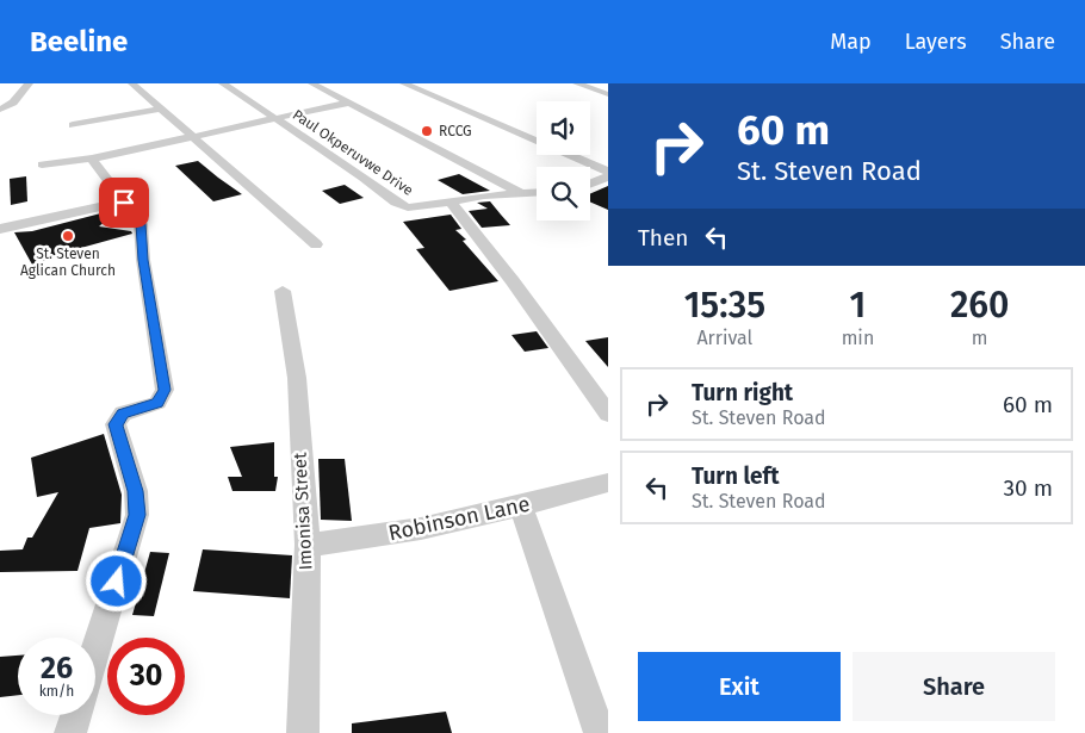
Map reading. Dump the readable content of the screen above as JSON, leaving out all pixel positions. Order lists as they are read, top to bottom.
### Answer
{
  "streets": {
    "street": ["Paul Okperuvwe Drive", "Imonisa Street", "Robinson Lane"]
  },
  "crossings": [
    ["Imonisa Street", "Robinson Lane"]
  ],
  "places": ["RCCG", "St. Steven Aglican Church"],
  "page": {
    "header": "Beeline",
    "nav": ["Map", "Layers", "Share"],
    "turn": ["60 m", "St. Steven Road"],
    "then": "Then",
    "eta": [
      "15:35",
      "Arrival",
      "1",
      "min",
      "260",
      "m"
    ],
    "list": [
      {
        "name": "Turn right",
        "note": "St. Steven Road",
        "value": "60 m"
      },
      {
        "name": "Turn left",
        "note": "St. Steven Road",
        "value": "30 m"
      }
    ],
    "speed": "26 km/h",
    "limit": "30",
    "buttons": ["Exit", "Share"]
  }
}
